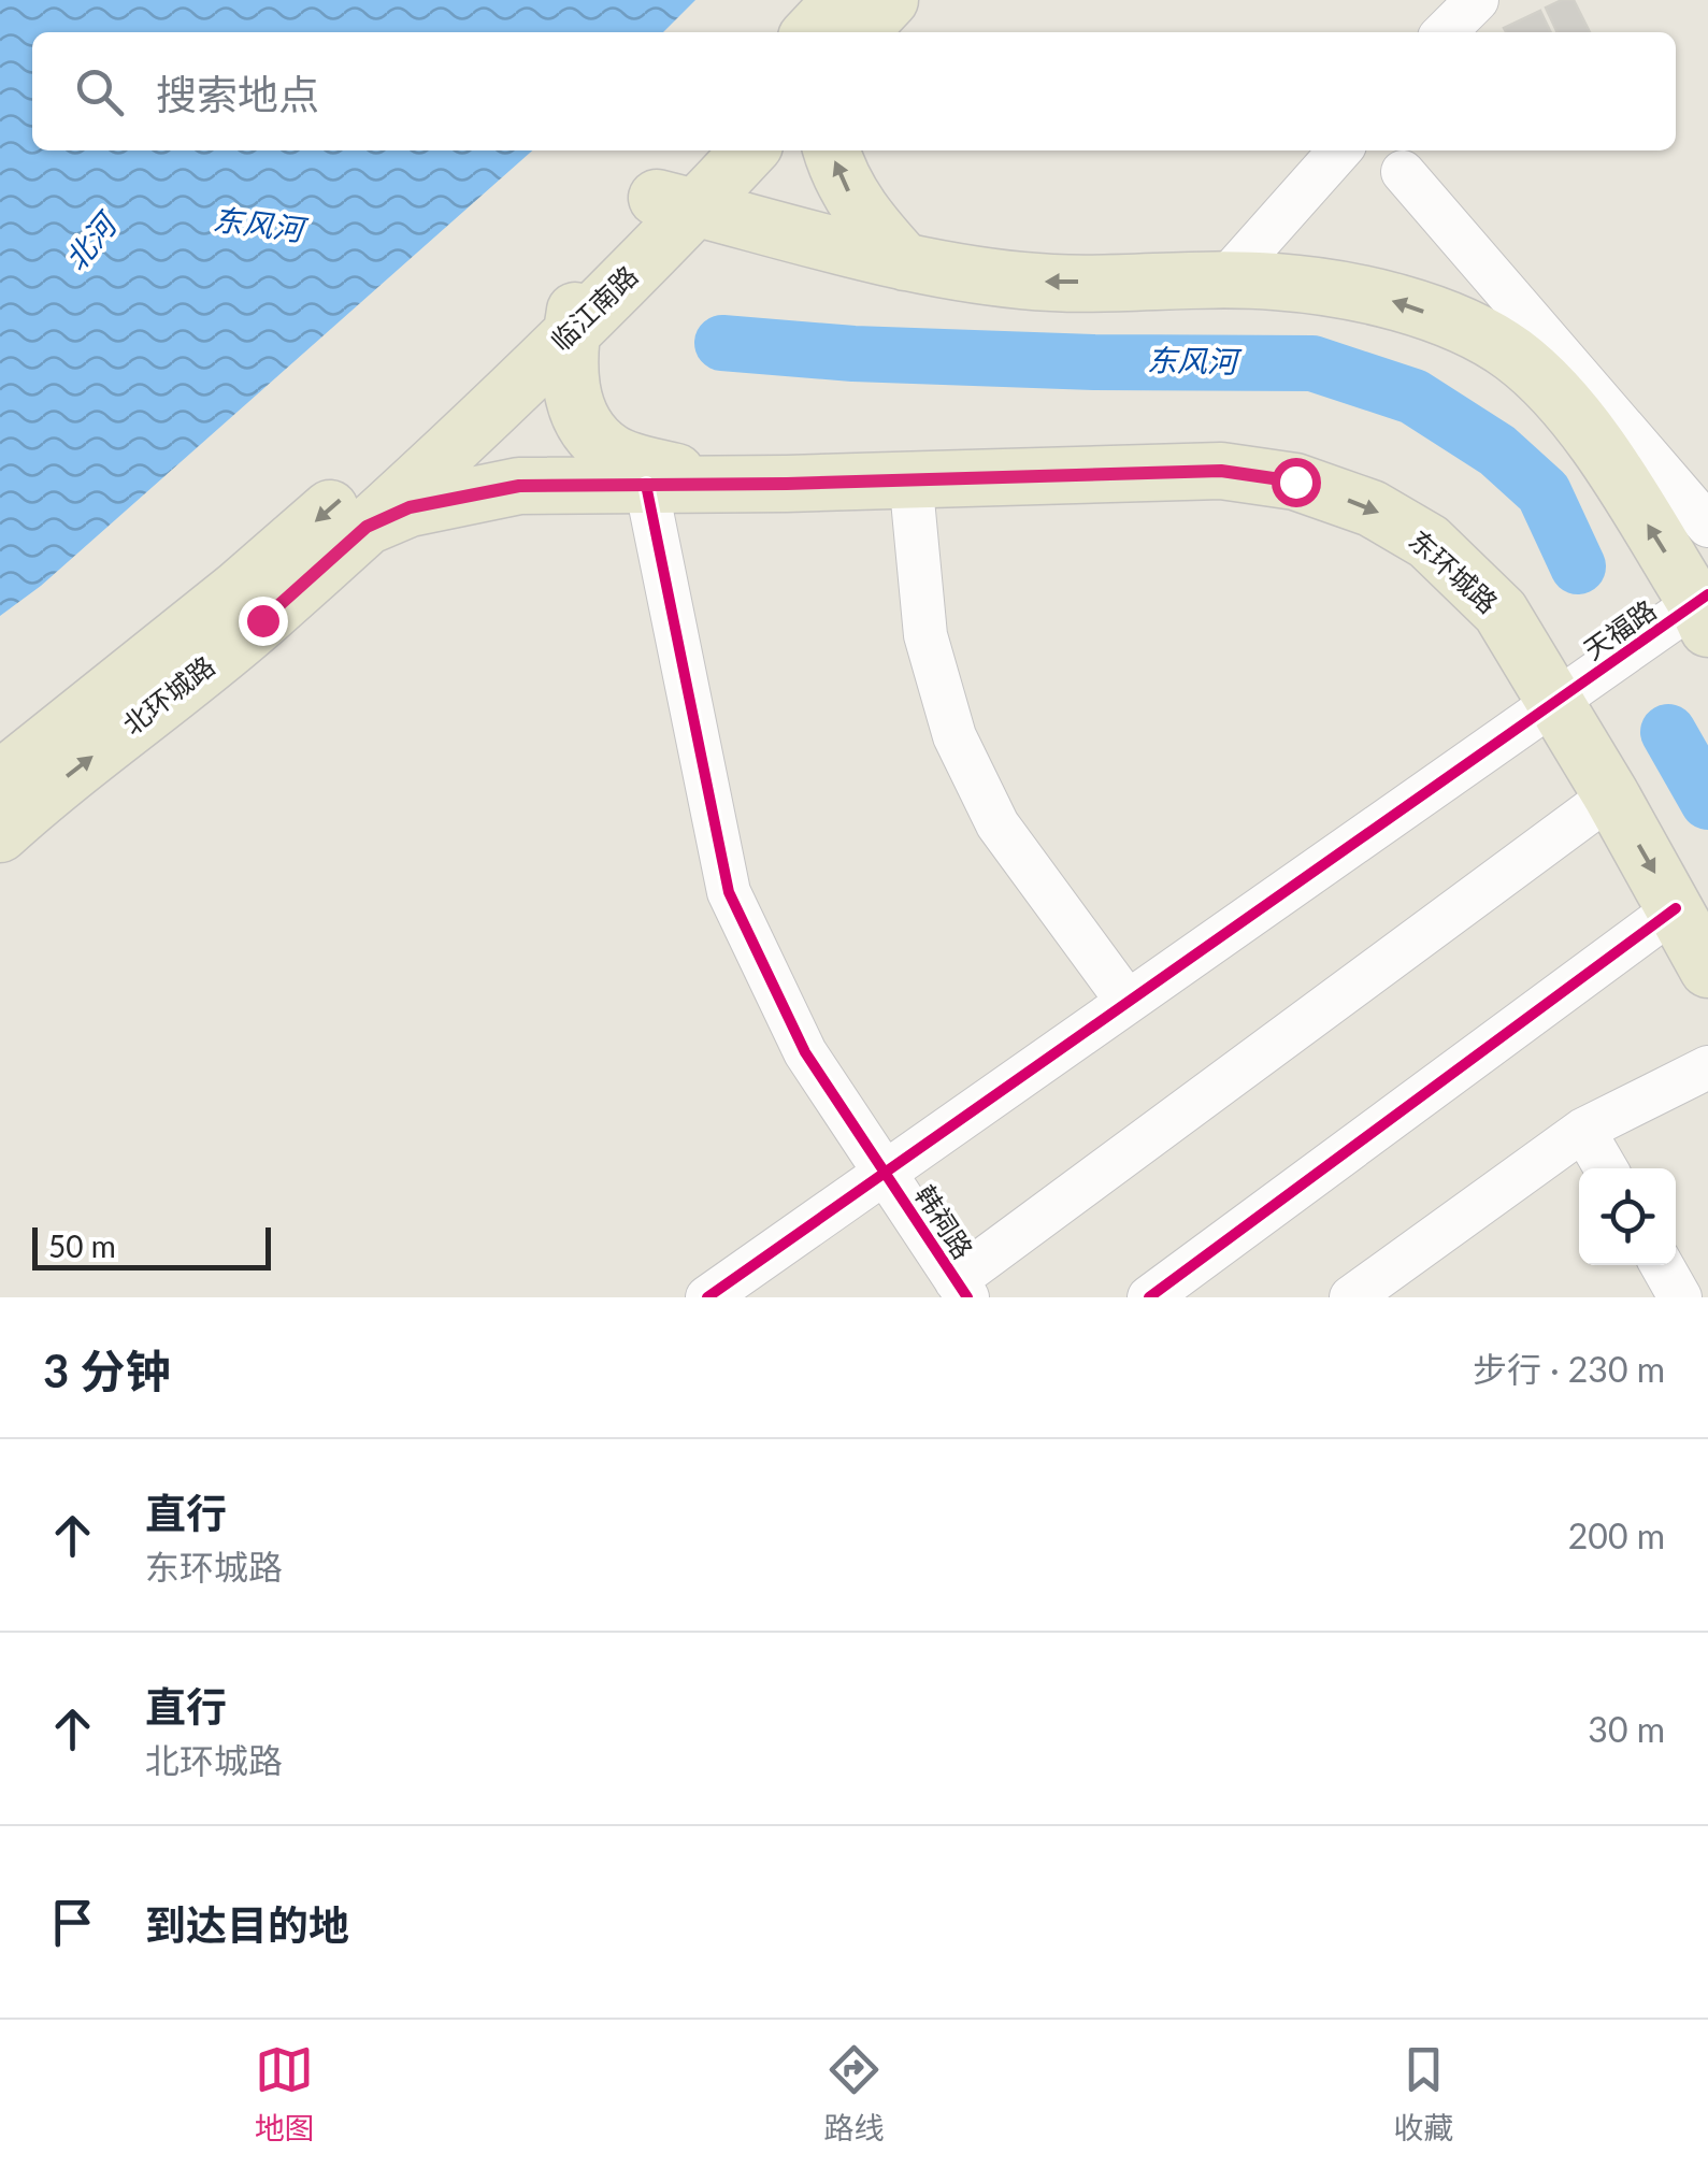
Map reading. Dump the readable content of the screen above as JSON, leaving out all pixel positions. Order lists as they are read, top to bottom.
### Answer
{
  "streets": {
    "main road": ["临江南路", "东环城路", "北环城路"],
    "street": ["天福路", "韩祠路"]
  },
  "crossings": [
    ["临江南路", "北环城路"],
    ["东环城路", "天福路"],
    ["东环城路", "北环城路"],
    ["东环城路", "韩祠路"],
    ["天福路", "韩祠路"]
  ],
  "water": ["东风河", "北河"],
  "scale_bar": "50 m",
  "page": {
    "search": "搜索地点",
    "scale": "50 m",
    "heading": ["3 分钟", "步行 · 230 m"],
    "list": [
      ["直行", "东环城路", "200 m"],
      ["直行", "北环城路", "30 m"],
      "到达目的地"
    ],
    "nav": ["地图", "路线", "收藏"]
  }
}
